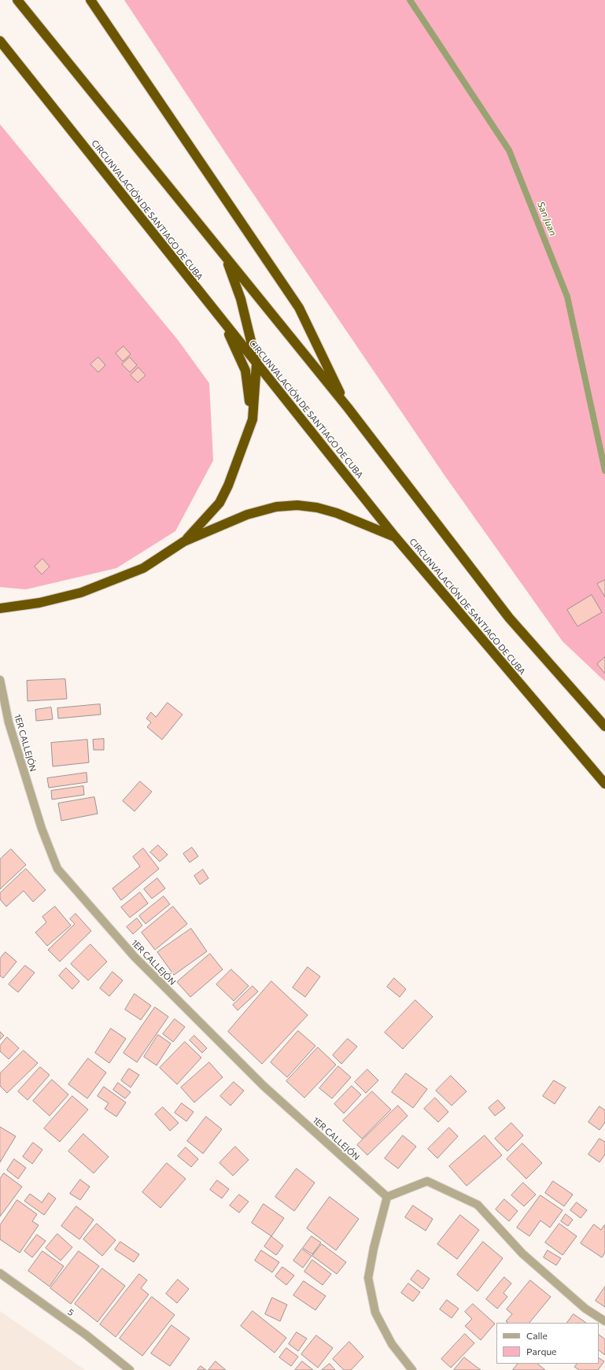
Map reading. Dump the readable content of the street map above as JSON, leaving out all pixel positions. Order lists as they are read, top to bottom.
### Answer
{
  "streets": {
    "highway": ["CIRCUNVALACIÓN DE SANTIAGO DE CUBA"],
    "street": ["1ER CALLEJÓN", "5"]
  },
  "water": ["San Juan"],
  "legend": ["Calle", "Parque"]
}
